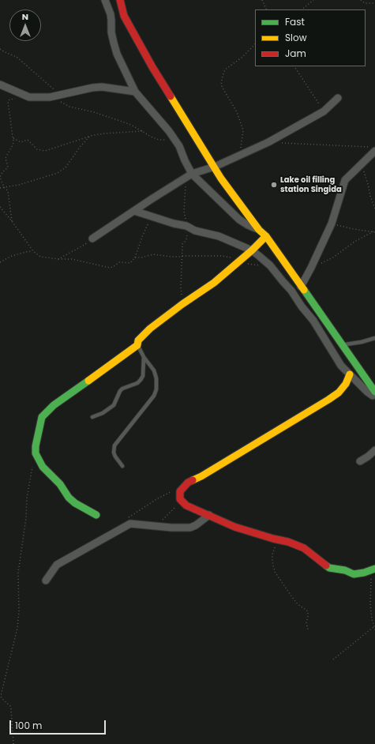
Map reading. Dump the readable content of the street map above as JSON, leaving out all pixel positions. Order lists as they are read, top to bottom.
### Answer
{
  "places": ["Lake oil filling station Singida"],
  "legend": ["Fast", "Slow", "Jam"],
  "scale_bar": "100 m",
  "north": "top"
}
